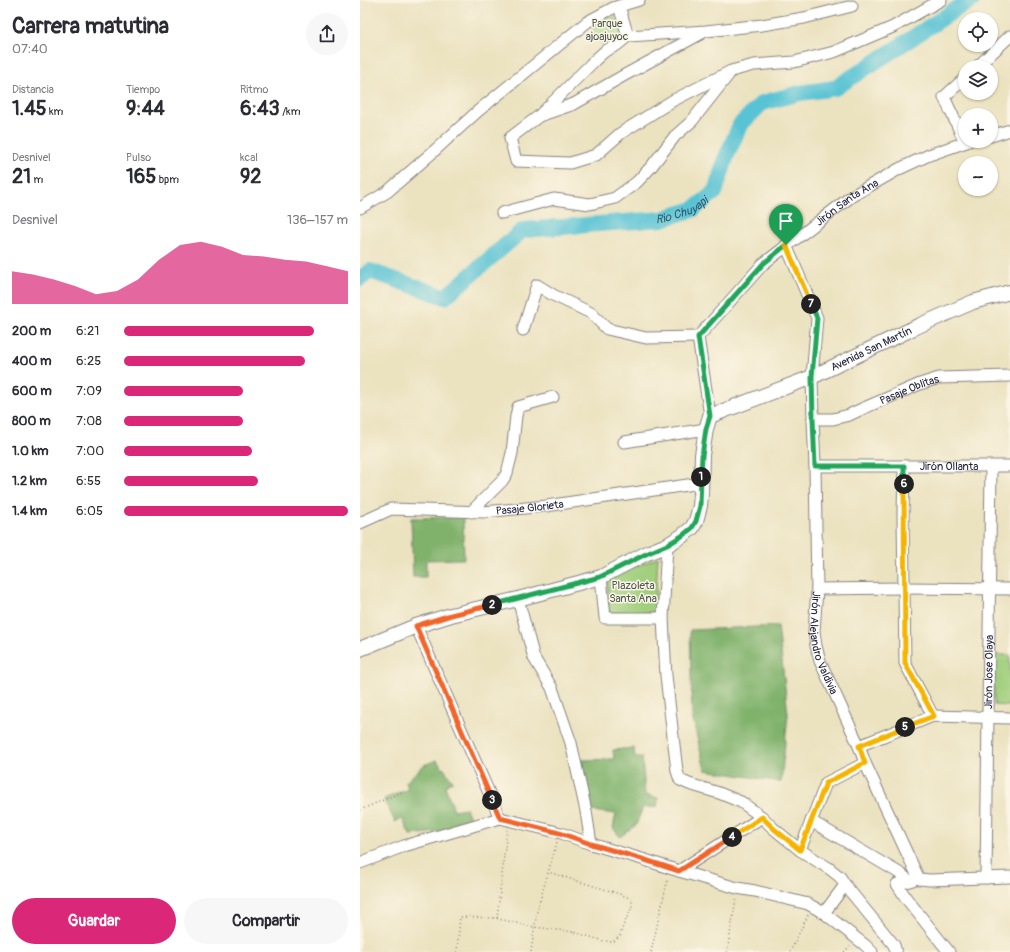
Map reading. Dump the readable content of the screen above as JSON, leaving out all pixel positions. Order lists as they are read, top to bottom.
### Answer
{
  "streets": {
    "main road": ["Avenida San Martín"],
    "street": [
      "Jirón Santa Ana",
      "Pasaje Oblitas",
      "Jirón Ollanta",
      "Pasaje Glorieta",
      "Jirón Alejandro Valdivia",
      "Jirón Jose Olaya"
    ]
  },
  "crossings": [
    ["Jirón Santa Ana", "Jirón Alejandro Valdivia"],
    ["Avenida San Martín", "Jirón Alejandro Valdivia"],
    ["Pasaje Oblitas", "Jirón Alejandro Valdivia"],
    ["Jirón Ollanta", "Jirón Alejandro Valdivia"],
    ["Jirón Ollanta", "Jirón Jose Olaya"]
  ],
  "water": ["Rio Chuyapi"],
  "parks": ["Parque ajoajuyoc", "Plazoleta Santa Ana"],
  "page": {
    "heading": ["Carrera matutina", "07:40"],
    "map_buttons": ["+", "−"],
    "stats": [
      ["Distancia", "1.45 km"],
      ["Tiempo", "9:44"],
      ["Ritmo", "6:43 /km"],
      ["Desnivel", "21 m"],
      ["Pulso", "165 bpm"],
      ["kcal", "92"]
    ],
    "chart": ["Desnivel", "136–157 m"],
    "pins": [
      "7",
      "1",
      "6",
      "2",
      "5",
      "3",
      "4"
    ],
    "list": [
      {
        "name": "200 m",
        "note": "6:21"
      },
      {
        "name": "400 m",
        "note": "6:25"
      },
      {
        "name": "600 m",
        "note": "7:09"
      },
      {
        "name": "800 m",
        "note": "7:08"
      },
      {
        "name": "1.0 km",
        "note": "7:00"
      },
      {
        "name": "1.2 km",
        "note": "6:55"
      },
      {
        "name": "1.4 km",
        "note": "6:05"
      }
    ],
    "buttons": ["Guardar", "Compartir"]
  }
}
